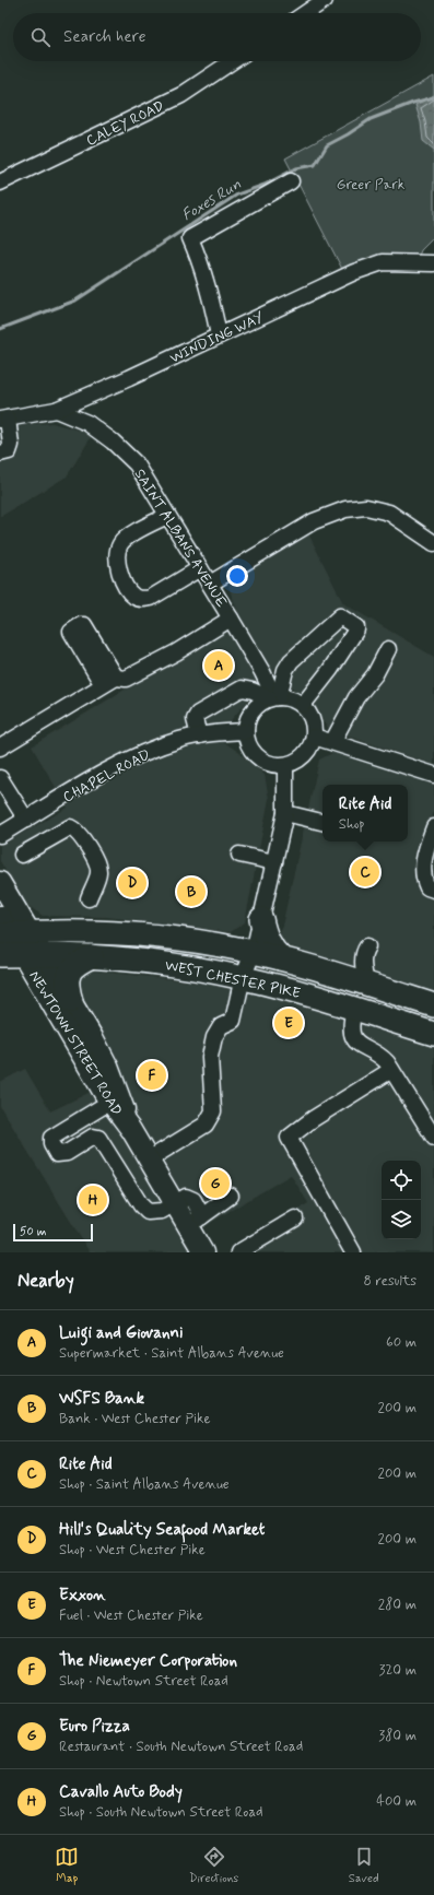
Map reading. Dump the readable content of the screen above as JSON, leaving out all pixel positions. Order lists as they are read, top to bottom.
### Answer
{
  "streets": {
    "highway": ["WEST CHESTER PIKE"],
    "main road": ["NEWTOWN STREET ROAD"],
    "street": [
      "CALEY ROAD",
      "WINDING WAY",
      "SAINT ALBANS AVENUE",
      "CHAPEL ROAD"
    ]
  },
  "crossings": [
    ["WINDING WAY", "SAINT ALBANS AVENUE"],
    ["SAINT ALBANS AVENUE", "CHAPEL ROAD"],
    ["WEST CHESTER PIKE", "NEWTOWN STREET ROAD"]
  ],
  "water": ["Foxes Run"],
  "parks": ["Greer Park"],
  "scale_bar": "50 m",
  "page": {
    "search": "Search here",
    "pins": [
      "A",
      "C",
      "D",
      "B",
      "E",
      "F",
      "G",
      "H"
    ],
    "popup": ["Rite Aid", "Shop"],
    "scale": "50 m",
    "heading": ["Nearby", "8 results"],
    "list": [
      {
        "mark": "A",
        "name": "Luigi and Giovanni",
        "note": "Supermarket · Saint Albans Avenue",
        "value": "60 m"
      },
      {
        "mark": "B",
        "name": "WSFS Bank",
        "note": "Bank · West Chester Pike",
        "value": "200 m"
      },
      {
        "mark": "C",
        "name": "Rite Aid",
        "note": "Shop · Saint Albans Avenue",
        "value": "200 m"
      },
      {
        "mark": "D",
        "name": "Hill's Quality Seafood Market",
        "note": "Shop · West Chester Pike",
        "value": "200 m"
      },
      {
        "mark": "E",
        "name": "Exxon",
        "note": "Fuel · West Chester Pike",
        "value": "280 m"
      },
      {
        "mark": "F",
        "name": "The Niemeyer Corporation",
        "note": "Shop · Newtown Street Road",
        "value": "320 m"
      },
      {
        "mark": "G",
        "name": "Euro Pizza",
        "note": "Restaurant · South Newtown Street Road",
        "value": "380 m"
      },
      {
        "mark": "H",
        "name": "Cavallo Auto Body",
        "note": "Shop · South Newtown Street Road",
        "value": "400 m"
      }
    ],
    "nav": ["Map", "Directions", "Saved"]
  }
}
